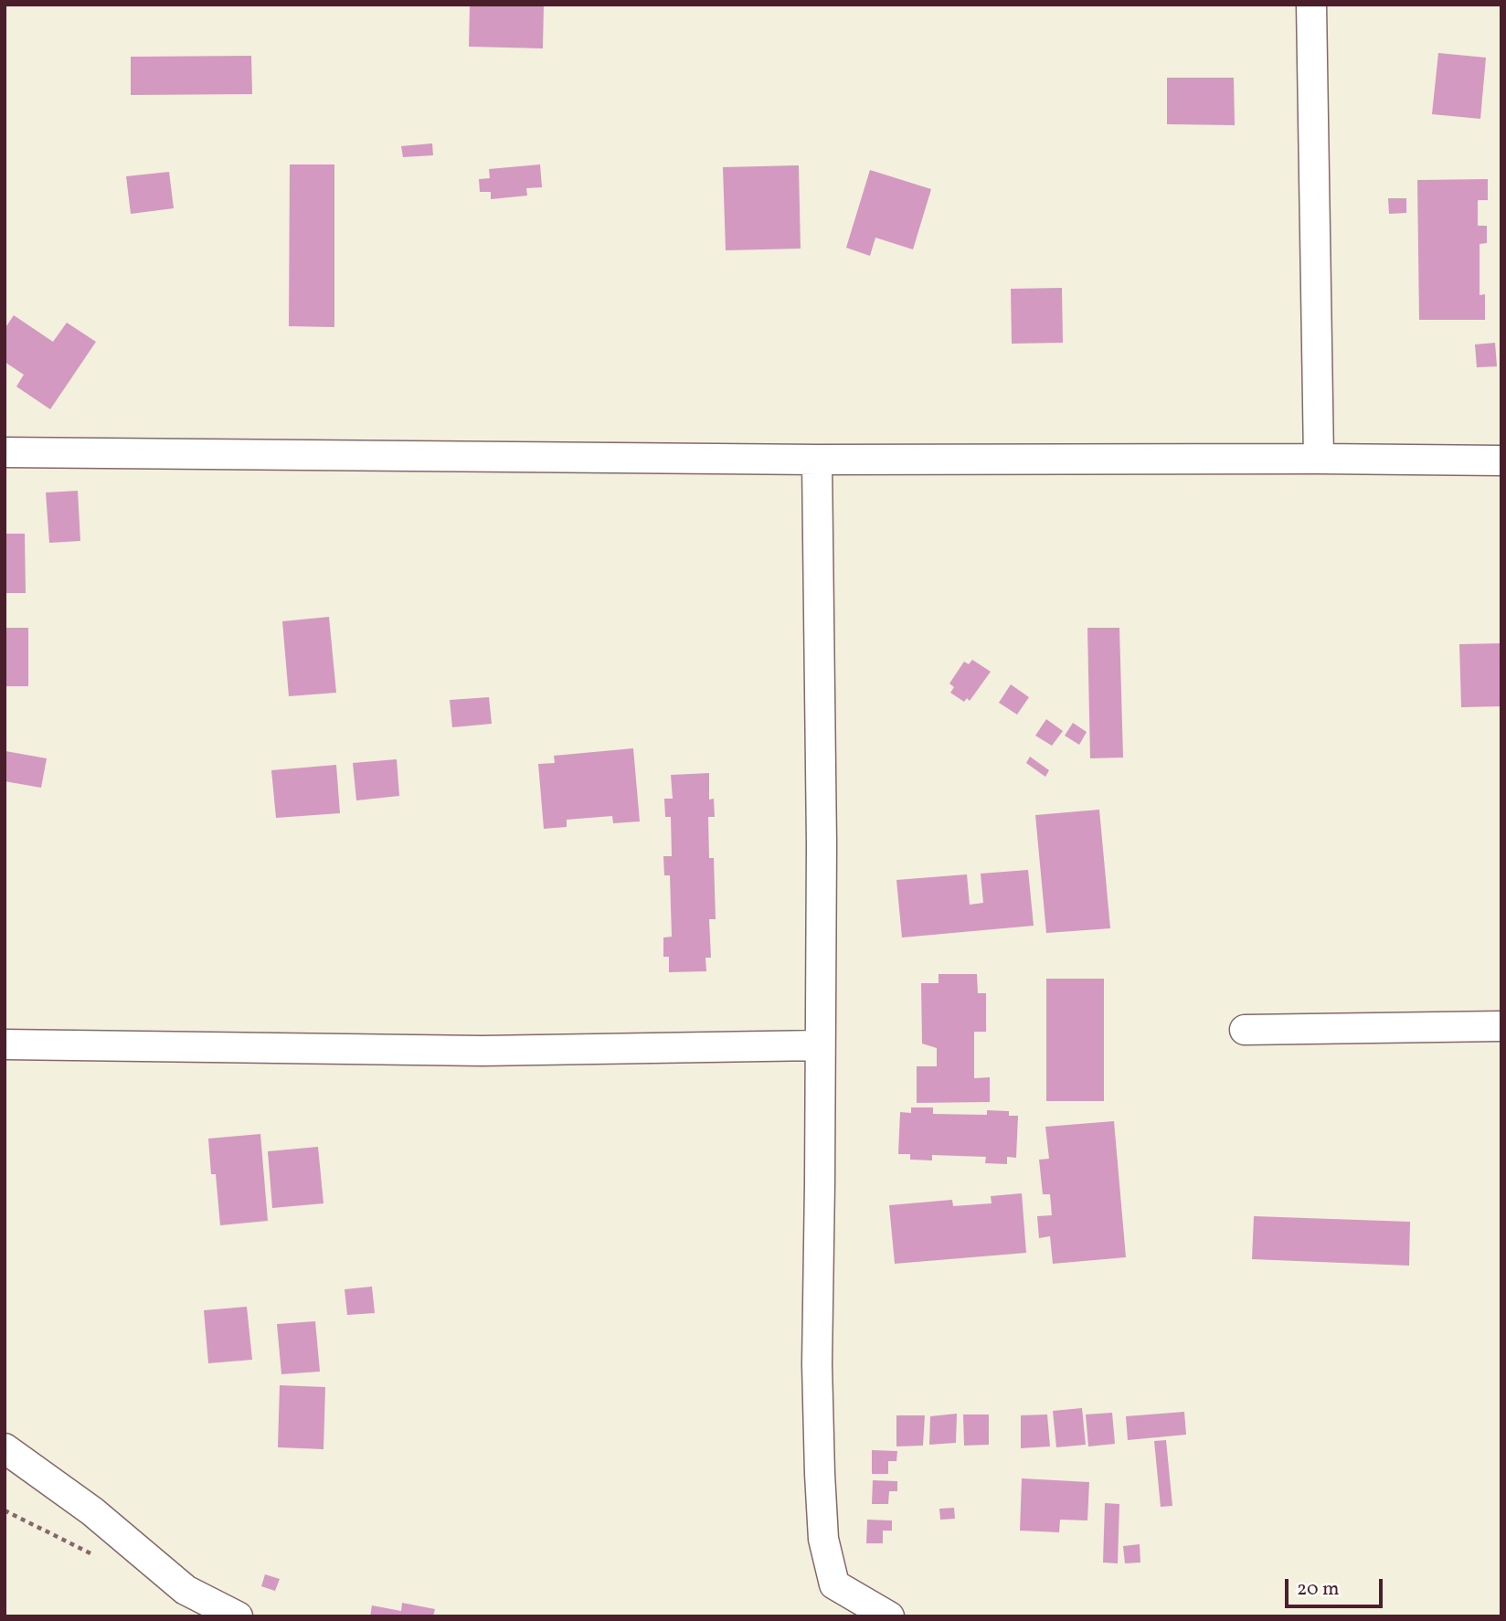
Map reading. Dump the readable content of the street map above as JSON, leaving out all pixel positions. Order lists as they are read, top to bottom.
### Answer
{
  "scale_bar": "20 m"
}
